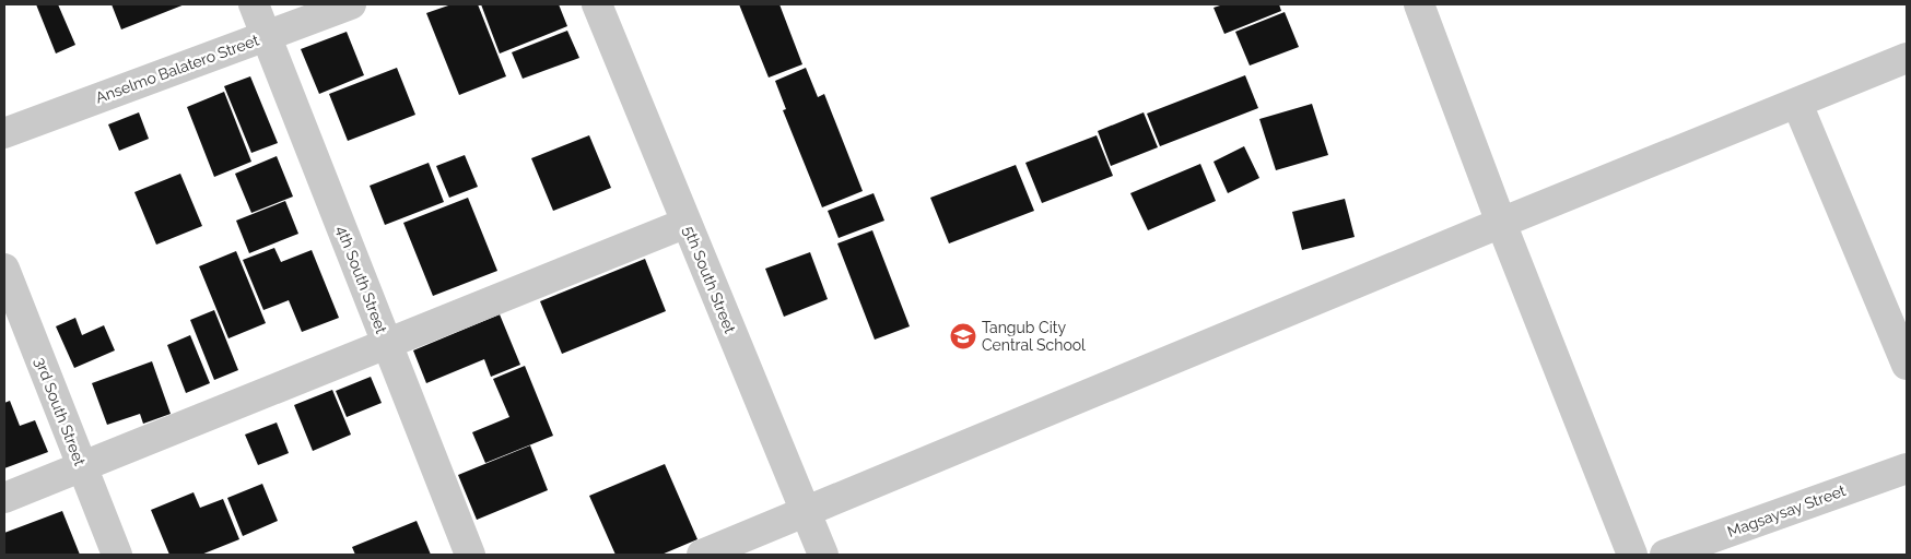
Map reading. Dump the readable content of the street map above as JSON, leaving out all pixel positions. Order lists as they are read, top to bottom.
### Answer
{
  "streets": {
    "street": [
      "Anselmo Balatero Street",
      "4th South Street",
      "5th South Street",
      "3rd South Street",
      "Magsaysay Street"
    ]
  },
  "crossings": [
    ["Anselmo Balatero Street", "4th South Street"]
  ],
  "places": {
    "school or university": ["Tangub City Central School"]
  }
}
